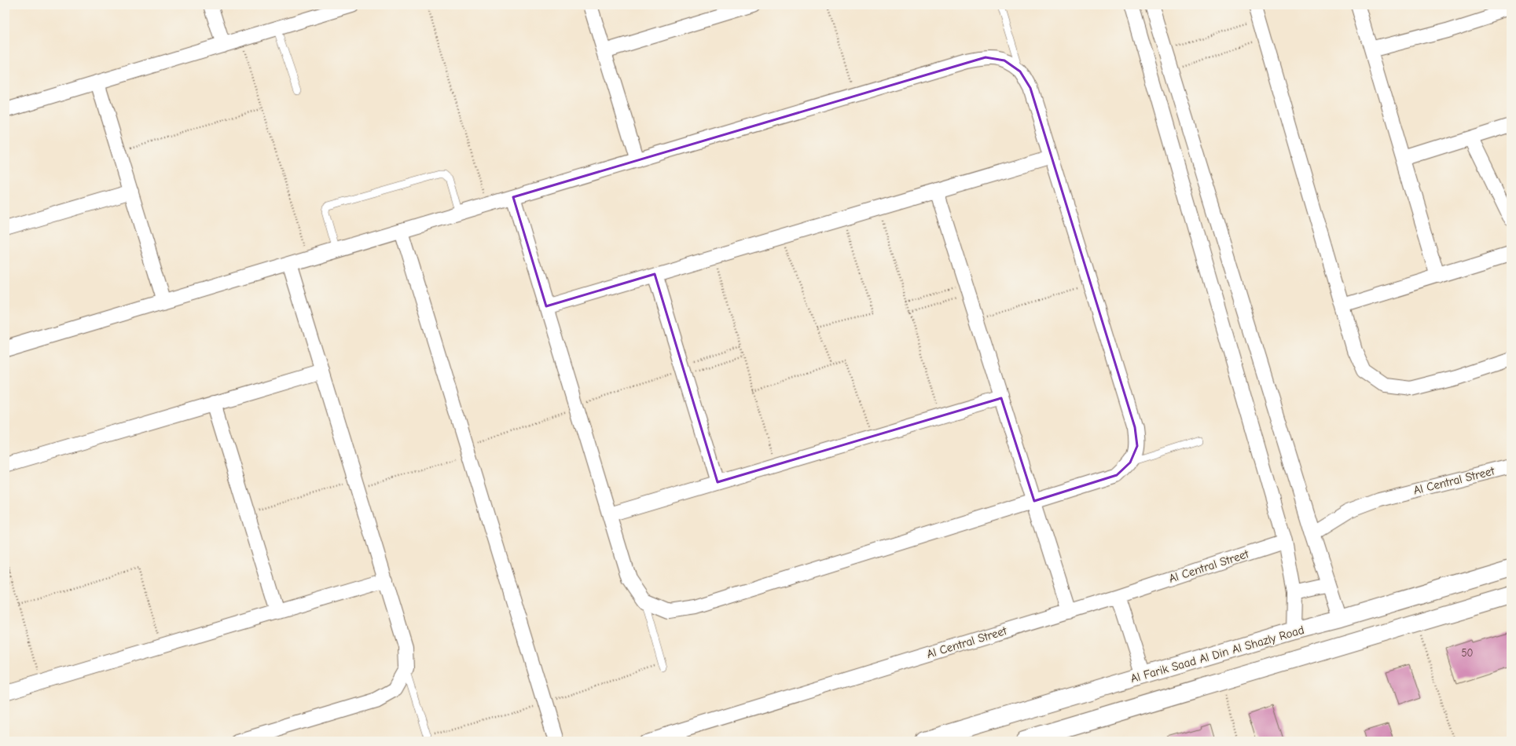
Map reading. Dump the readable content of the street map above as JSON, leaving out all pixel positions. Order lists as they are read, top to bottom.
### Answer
{
  "streets": {
    "street": ["Al Central Street", "Al Farik Saad Al Din Al Shazly Road"]
  },
  "house_numbers": ["50"]
}
